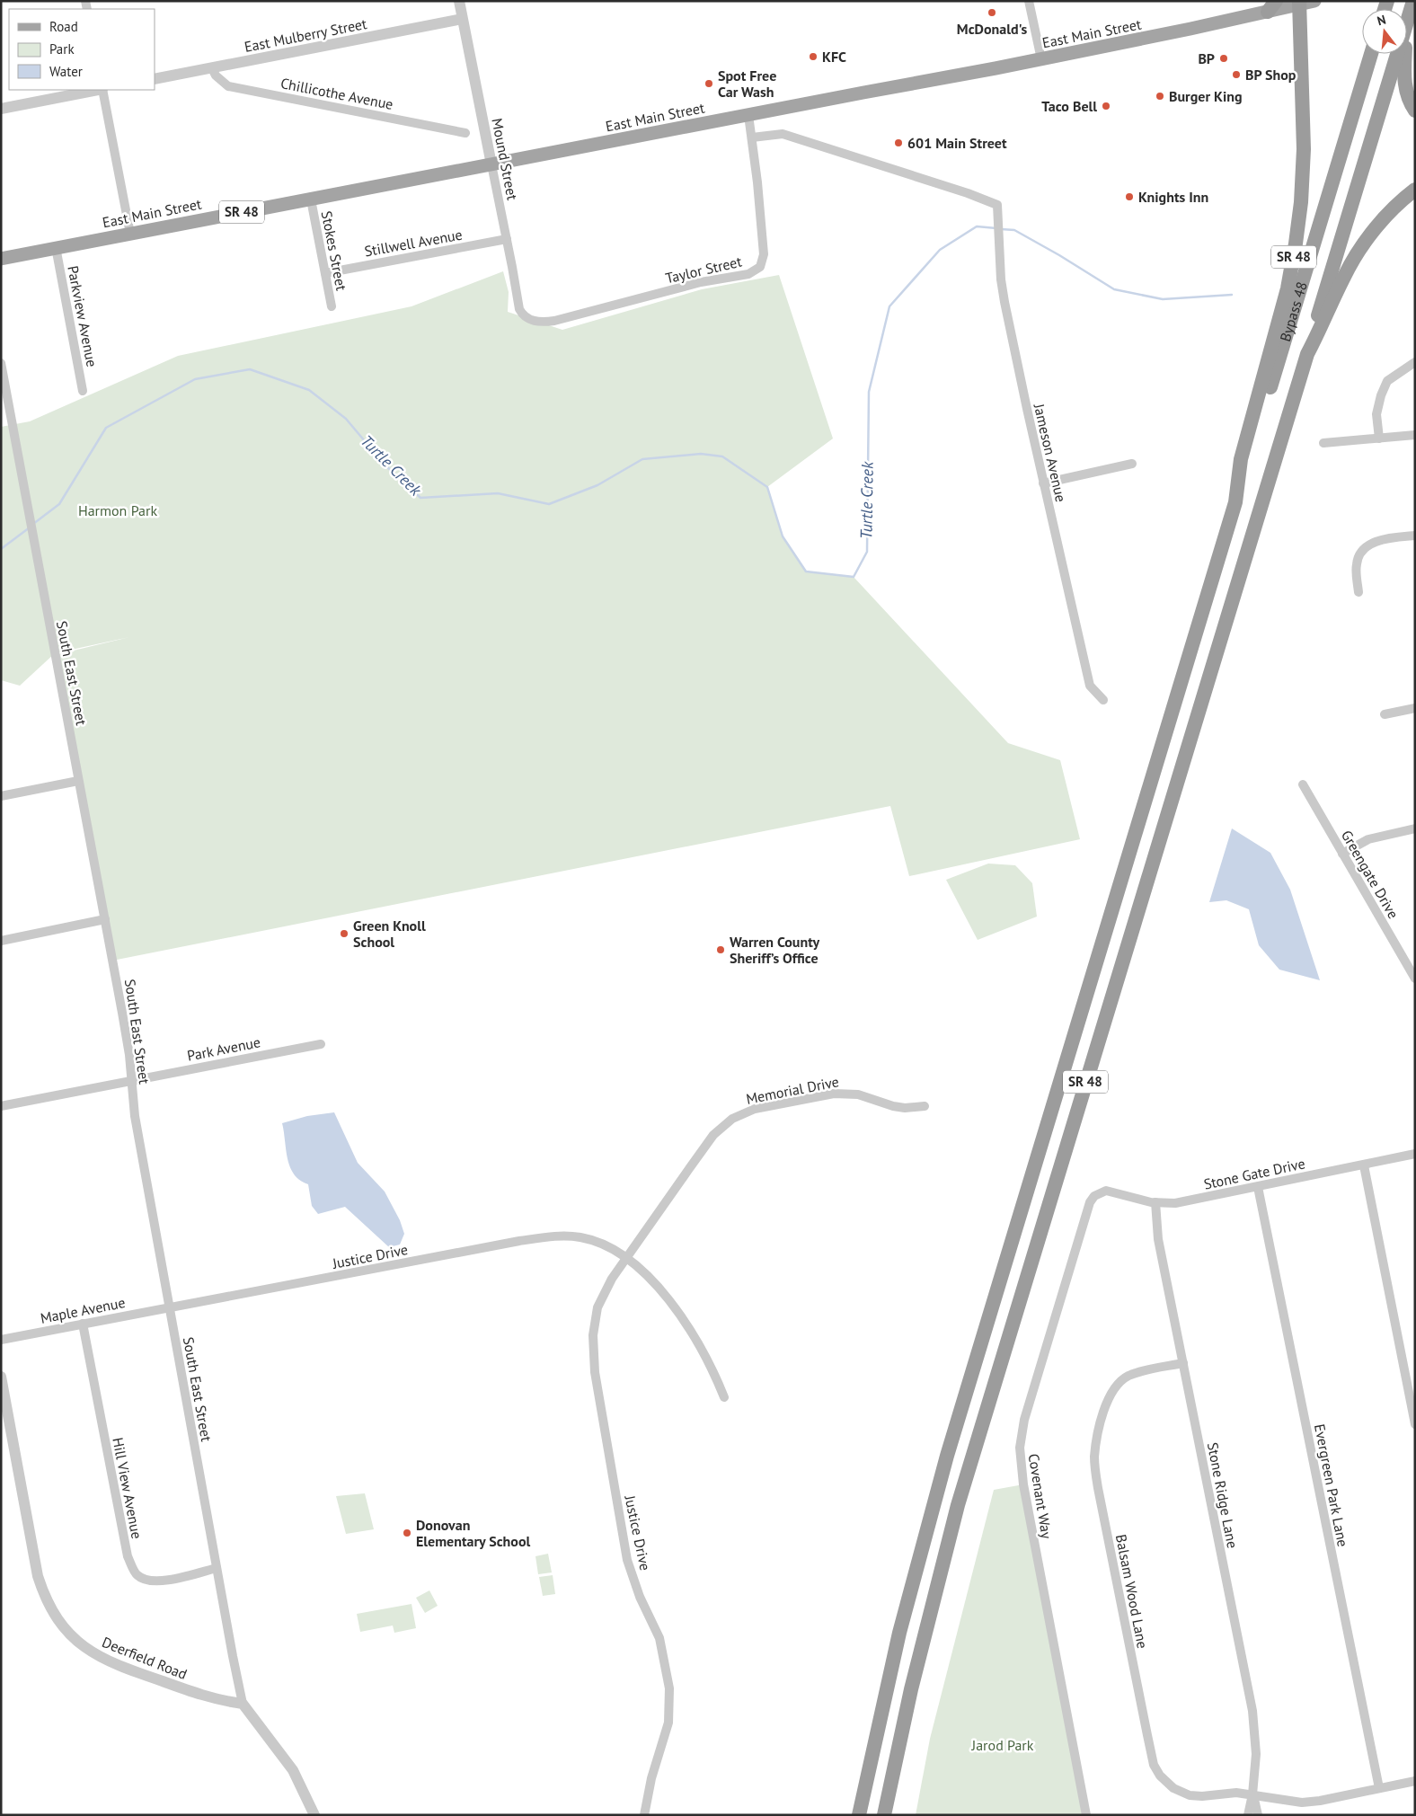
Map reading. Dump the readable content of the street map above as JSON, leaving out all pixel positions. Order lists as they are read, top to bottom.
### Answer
{
  "streets": {
    "highway": ["SR 48", "Bypass 48"],
    "main road": ["East Main Street"],
    "street": [
      "East Mulberry Street",
      "Chillicothe Avenue",
      "Mound Street",
      "Stillwell Avenue",
      "Stokes Street",
      "Taylor Street",
      "Parkview Avenue",
      "Jameson Avenue",
      "South East Street",
      "Greengate Drive",
      "Park Avenue",
      "Memorial Drive",
      "Stone Gate Drive",
      "Justice Drive",
      "Maple Avenue",
      "Evergreen Park Lane",
      "Hill View Avenue",
      "Stone Ridge Lane",
      "Covenant Way",
      "Balsam Wood Lane",
      "Deerfield Road"
    ]
  },
  "crossings": [
    ["East Main Street", "Mound Street"],
    ["East Main Street", "SR 48"],
    ["East Main Street", "Stokes Street"],
    ["East Main Street", "Taylor Street"],
    ["East Main Street", "Parkview Avenue"],
    ["East Mulberry Street", "Chillicothe Avenue"],
    ["East Mulberry Street", "Mound Street"],
    ["Mound Street", "Stillwell Avenue"],
    ["Mound Street", "Taylor Street"],
    ["SR 48", "Bypass 48"],
    ["Stillwell Avenue", "Stokes Street"],
    ["Taylor Street", "Jameson Avenue"],
    ["South East Street", "Park Avenue"],
    ["South East Street", "Justice Drive"],
    ["South East Street", "Maple Avenue"],
    ["South East Street", "Hill View Avenue"],
    ["South East Street", "Deerfield Road"],
    ["Memorial Drive", "Justice Drive"],
    ["Stone Gate Drive", "Evergreen Park Lane"],
    ["Stone Gate Drive", "Stone Ridge Lane"],
    ["Stone Gate Drive", "Covenant Way"],
    ["Justice Drive", "Maple Avenue"],
    ["Maple Avenue", "Hill View Avenue"],
    ["Stone Ridge Lane", "Balsam Wood Lane"]
  ],
  "water": ["Turtle Creek"],
  "parks": ["Harmon Park", "Jarod Park"],
  "places": [
    "McDonald's",
    "KFC",
    "BP",
    "BP Shop",
    "Spot Free Car Wash",
    "Burger King",
    "Taco Bell",
    "601 Main Street",
    "Knights Inn",
    "Green Knoll School",
    "Warren County Sheriff’s Office",
    "Donovan Elementary School"
  ],
  "legend": ["Road", "Park", "Water"],
  "north": "top"
}
